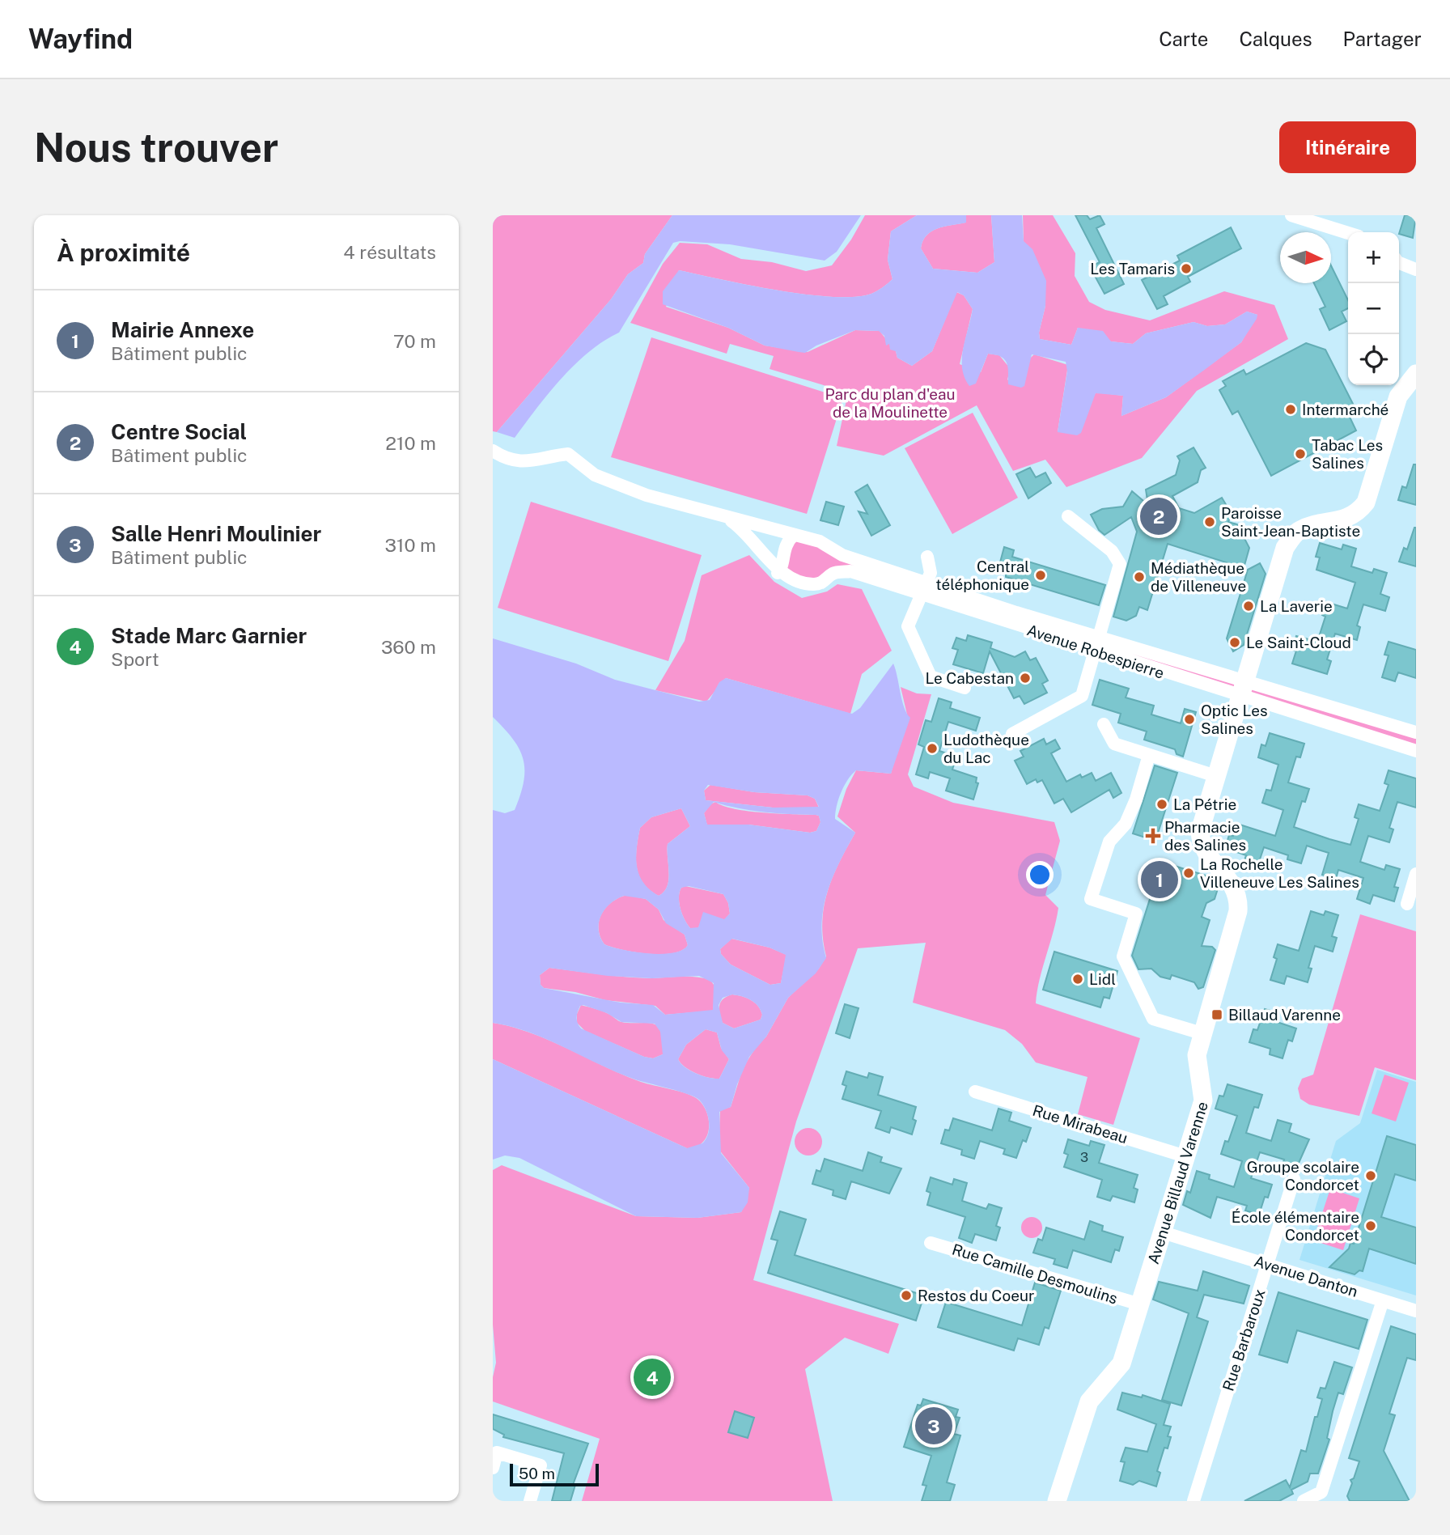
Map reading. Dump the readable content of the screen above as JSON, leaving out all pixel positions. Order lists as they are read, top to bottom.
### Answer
{
  "streets": {
    "street": [
      "Avenue Robespierre",
      "Rue Mirabeau",
      "Avenue Billaud Varenne",
      "Rue Camille Desmoulins",
      "Avenue Danton",
      "Rue Barbaroux"
    ]
  },
  "crossings": [
    ["Avenue Robespierre", "Avenue Billaud Varenne"],
    ["Rue Mirabeau", "Avenue Billaud Varenne"],
    ["Avenue Billaud Varenne", "Rue Camille Desmoulins"],
    ["Avenue Billaud Varenne", "Avenue Danton"],
    ["Avenue Danton", "Rue Barbaroux"]
  ],
  "parks": ["Parc du plan d'eau de la Moulinette"],
  "places": {
    "other": [
      "Les Tamaris",
      "Intermarché",
      "Tabac Les Salines",
      "Paroisse Saint-Jean-Baptiste",
      "Central téléphonique",
      "Médiathèque de Villeneuve",
      "La Laverie",
      "Le Saint-Cloud",
      "Le Cabestan",
      "Optic Les Salines",
      "Ludothèque du Lac",
      "La Pétrie",
      "La Rochelle Villeneuve Les Salines",
      "Lidl",
      "Groupe scolaire Condorcet",
      "École élémentaire Condorcet",
      "Restos du Coeur"
    ],
    "health": ["Pharmacie des Salines"],
    "transit": ["Billaud Varenne"]
  },
  "house_numbers": ["3"],
  "scale_bar": "50 m",
  "north": "right",
  "page": {
    "header": "Wayfind",
    "nav": ["Carte", "Calques", "Partager"],
    "buttons": "Itinéraire",
    "title": "Nous trouver",
    "heading": ["À proximité", "4 résultats"],
    "map_buttons": ["+", "−"],
    "list": [
      {
        "mark": "1",
        "name": "Mairie Annexe",
        "note": "Bâtiment public",
        "value": "70 m"
      },
      {
        "mark": "2",
        "name": "Centre Social",
        "note": "Bâtiment public",
        "value": "210 m"
      },
      {
        "mark": "3",
        "name": "Salle Henri Moulinier",
        "note": "Bâtiment public",
        "value": "310 m"
      },
      {
        "mark": "4",
        "name": "Stade Marc Garnier",
        "note": "Sport",
        "value": "360 m"
      }
    ],
    "pins": [
      "2",
      "1",
      "4",
      "3"
    ],
    "scale": "50 m"
  }
}
